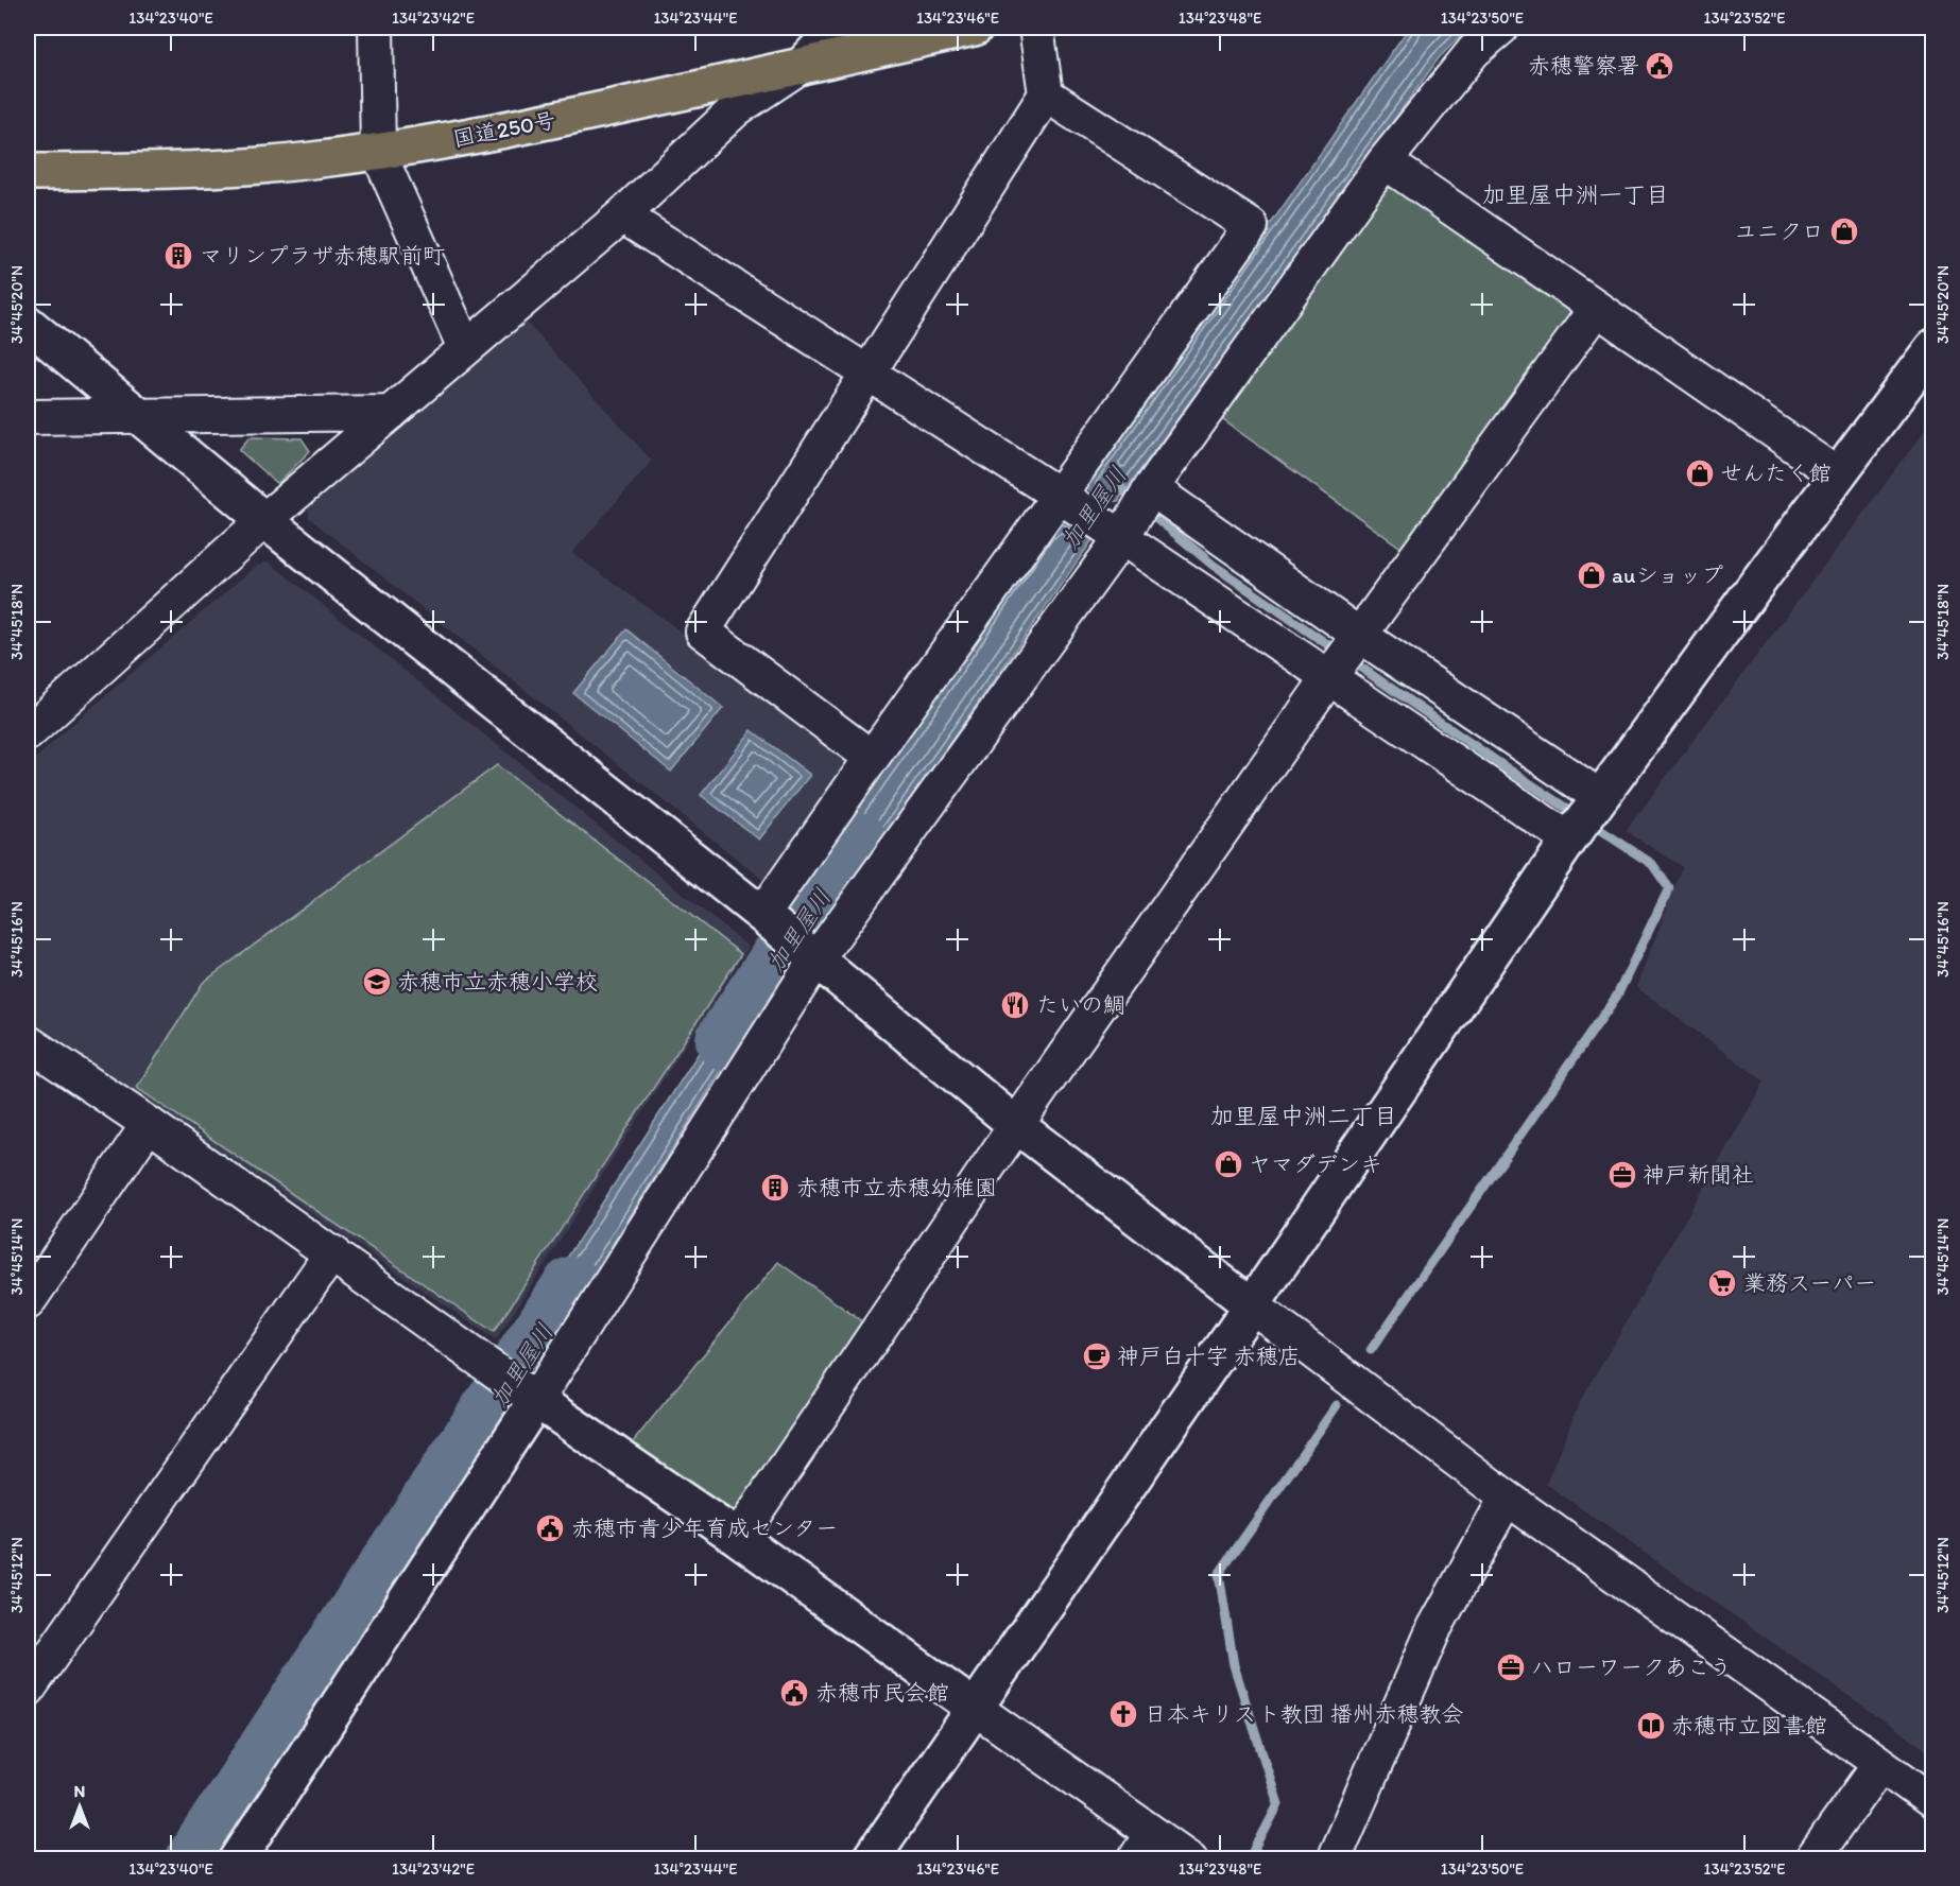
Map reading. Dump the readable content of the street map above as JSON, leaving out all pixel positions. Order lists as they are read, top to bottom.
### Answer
{
  "streets": {
    "highway": ["国道250号"]
  },
  "districts": ["加里屋中洲一丁目", "加里屋中洲二丁目"],
  "water": ["加里屋川"],
  "places": {
    "public building": ["赤穂警察署", "赤穂市青少年育成センター", "赤穂市民会館"],
    "shop": [
      "ユニクロ",
      "せんたく館",
      "auショップ",
      "ヤマダデンキ"
    ],
    "building": ["マリンプラザ赤穂駅前町", "赤穂市立赤穂幼稚園"],
    "school or university": ["赤穂市立赤穂小学校"],
    "restaurant": ["たいの鯛"],
    "office": ["神戸新聞社", "ハローワークあこう"],
    "supermarket": ["業務スーパー"],
    "cafe": ["神戸白十字 赤穂店"],
    "church": ["日本キリスト教団 播州赤穂教会"],
    "library": ["赤穂市立図書館"]
  },
  "north": "top",
  "coordinates": [
    "134°23'40\"E",
    "134°23'42\"E",
    "134°23'44\"E",
    "134°23'46\"E",
    "134°23'48\"E",
    "134°23'50\"E",
    "134°23'52\"E",
    "34°45'20\"N",
    "34°45'18\"N",
    "34°45'16\"N",
    "34°45'14\"N",
    "34°45'12\"N"
  ]
}
